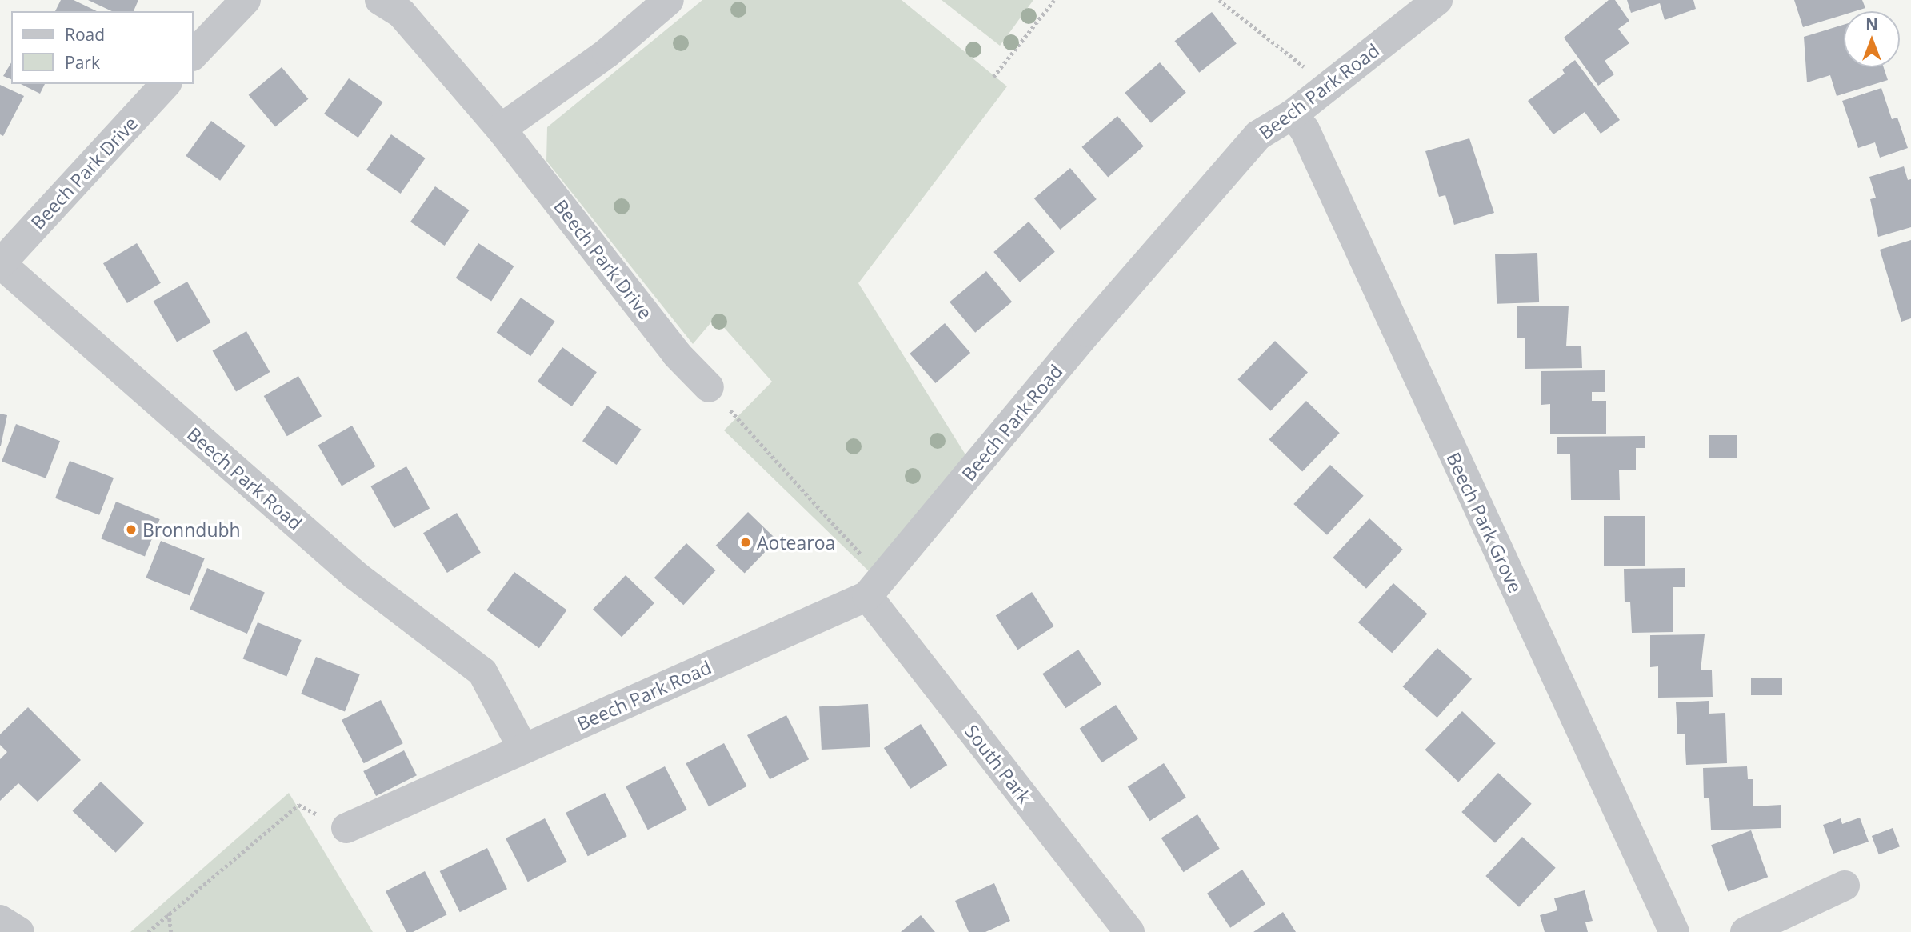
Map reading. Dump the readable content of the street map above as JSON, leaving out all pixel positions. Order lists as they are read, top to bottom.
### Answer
{
  "streets": {
    "street": [
      "Beech Park Road",
      "Beech Park Drive",
      "Beech Park Grove",
      "South Park"
    ]
  },
  "crossings": [
    ["Beech Park Road", "Beech Park Drive"],
    ["Beech Park Road", "Beech Park Grove"],
    ["Beech Park Road", "South Park"]
  ],
  "places": ["Bronndubh", "Aotearoa"],
  "legend": ["Road", "Park"],
  "north": "top"
}
